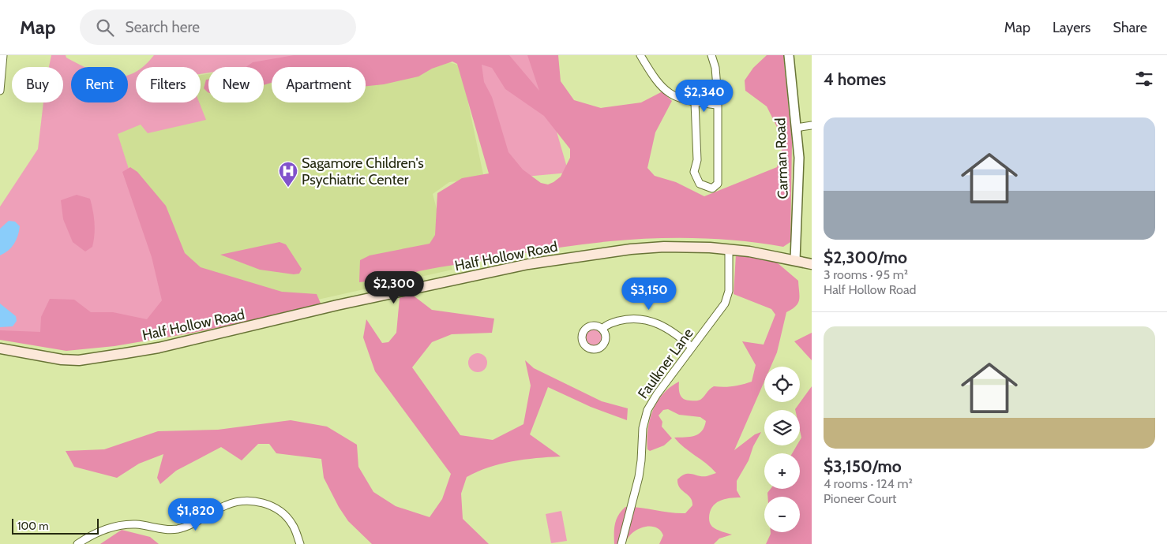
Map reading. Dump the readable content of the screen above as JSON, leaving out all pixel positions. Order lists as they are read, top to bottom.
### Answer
{
  "streets": {
    "main road": ["Half Hollow Road"],
    "street": ["Carman Road", "Faulkner Lane"]
  },
  "crossings": [
    ["Carman Road", "Half Hollow Road"],
    ["Half Hollow Road", "Faulkner Lane"]
  ],
  "places": {
    "hospital": ["Sagamore Children's Psychiatric Center"]
  },
  "scale_bar": "100 m",
  "page": {
    "header": "Map",
    "search": "Search here",
    "nav": ["Map", "Layers", "Share"],
    "heading": "4 homes",
    "chip": [
      "Buy",
      "Rent",
      "Filters",
      "New",
      "Apartment"
    ],
    "price": [
      "$2,340",
      "$2,300",
      "$3,150",
      "$1,820"
    ],
    "list": [
      {
        "name": "$2,300/mo",
        "note": "3 rooms · 95 m² · Half Hollow Road"
      },
      {
        "name": "$3,150/mo",
        "note": "4 rooms · 124 m² · Pioneer Court"
      }
    ],
    "map_buttons": ["+", "−"],
    "scale": "100 m"
  }
}
